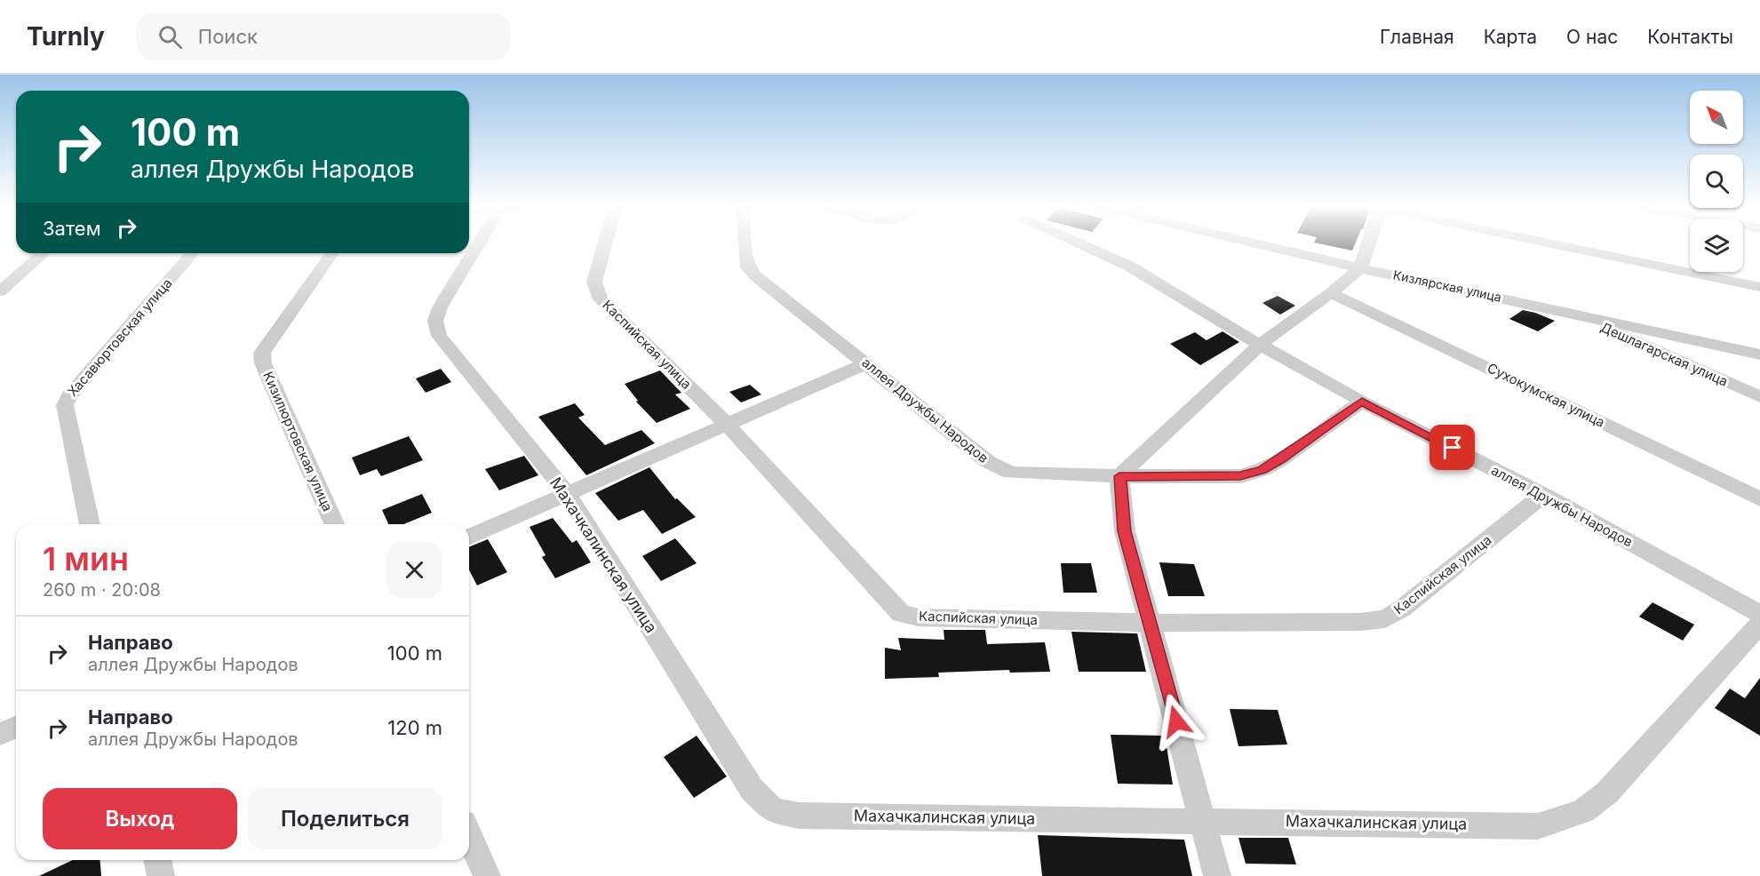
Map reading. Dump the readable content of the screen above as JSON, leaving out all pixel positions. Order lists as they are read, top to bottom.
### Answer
{
  "streets": {
    "street": [
      "Кизлярская улица",
      "Хасавюртовская улица",
      "Каспийская улица",
      "Дешлагарская улица",
      "Сухокумская улица",
      "аллея Дружбы Народов",
      "Кизилюртовская улица",
      "Махачкалинская улица"
    ]
  },
  "crossings": [
    ["Кизлярская улица", "Дешлагарская улица"],
    ["Каспийская улица", "аллея Дружбы Народов"]
  ],
  "north": "top left",
  "page": {
    "header": "Turnly",
    "search": "Поиск",
    "nav": [
      "Главная",
      "Карта",
      "О нас",
      "Контакты"
    ],
    "turn": ["100 m", "аллея Дружбы Народов"],
    "then": "Затем",
    "heading": ["1 мин", "260 m · 20:08"],
    "list": [
      {
        "name": "Направо",
        "note": "аллея Дружбы Народов",
        "value": "100 m"
      },
      {
        "name": "Направо",
        "note": "аллея Дружбы Народов",
        "value": "120 m"
      }
    ],
    "buttons": ["Выход", "Поделиться"]
  }
}
